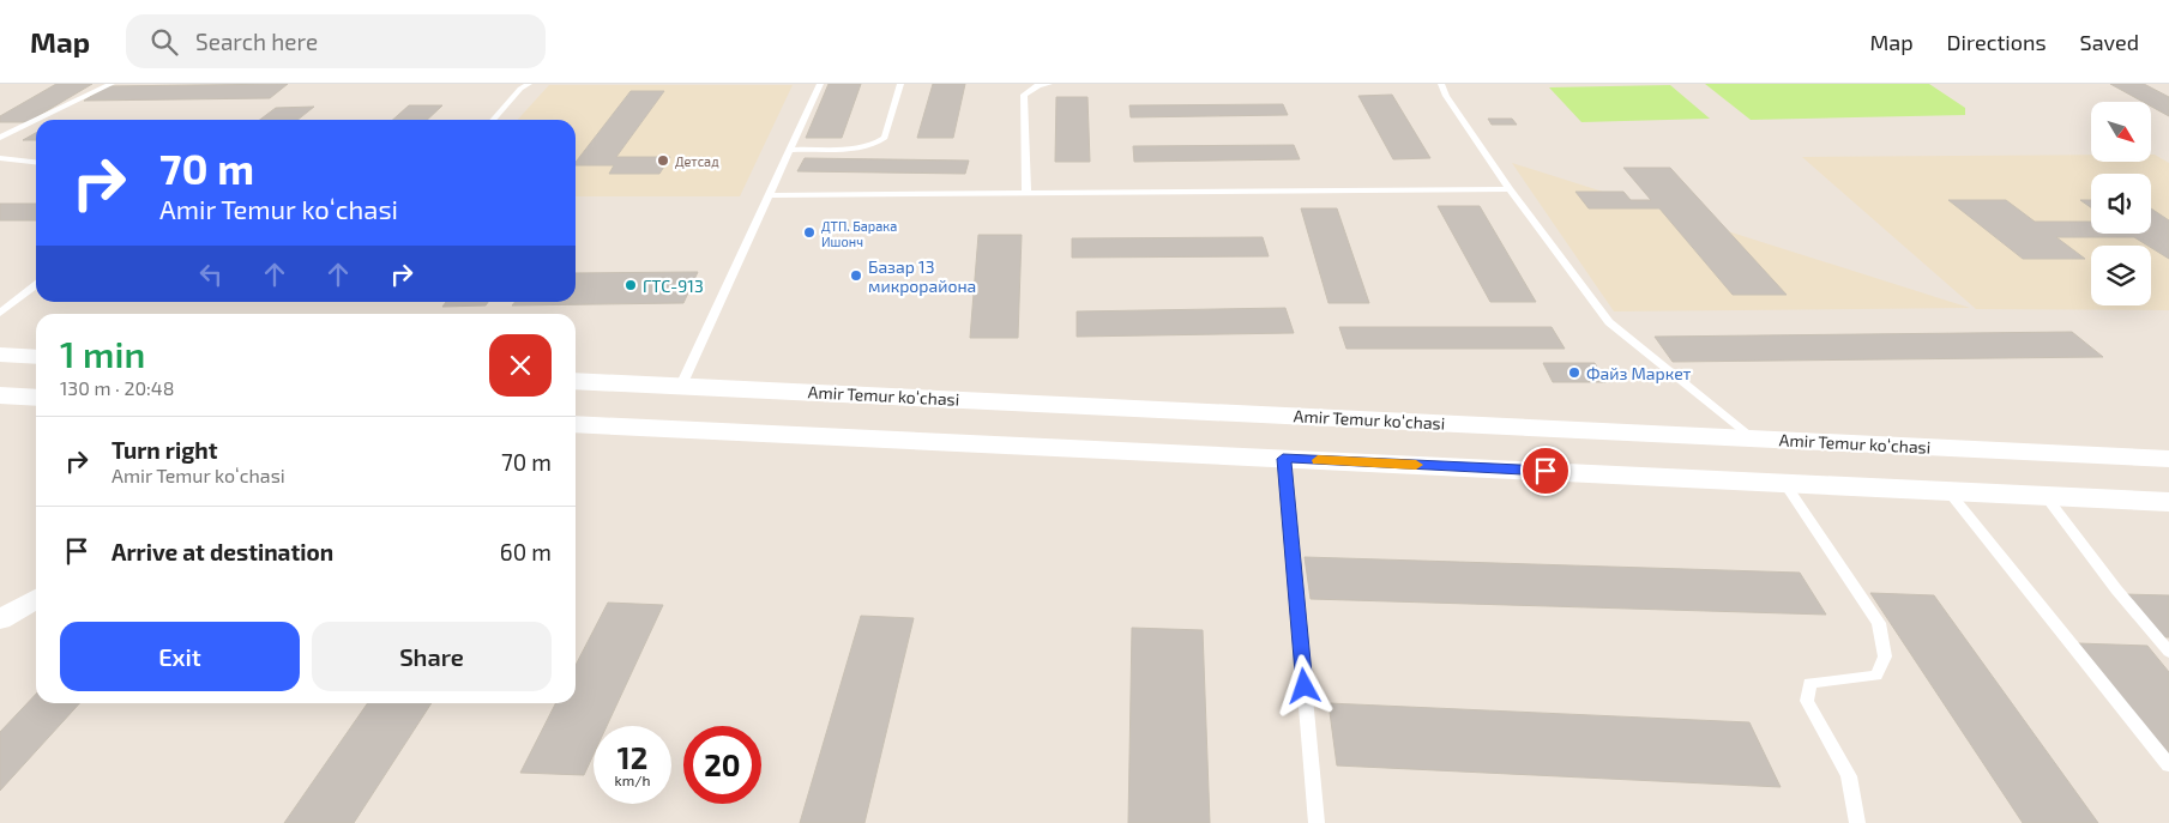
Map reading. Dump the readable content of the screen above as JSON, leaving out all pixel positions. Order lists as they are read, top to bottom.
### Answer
{
  "streets": {
    "street": ["Amir Temur koʻchasi"]
  },
  "places": [
    "Детсад",
    "ДТП. Барака Ишонч",
    "Базар 13 микрорайона",
    "ГТС-913",
    "Файз Маркет"
  ],
  "north": "bottom right",
  "page": {
    "header": "Map",
    "search": "Search here",
    "nav": ["Map", "Directions", "Saved"],
    "turn": ["70 m", "Amir Temur koʻchasi"],
    "heading": ["1 min", "130 m · 20:48"],
    "list": [
      {
        "name": "Turn right",
        "note": "Amir Temur koʻchasi",
        "value": "70 m"
      },
      {
        "name": "Arrive at destination",
        "value": "60 m"
      }
    ],
    "buttons": ["Exit", "Share"],
    "speed": "12 km/h",
    "limit": "20"
  }
}
